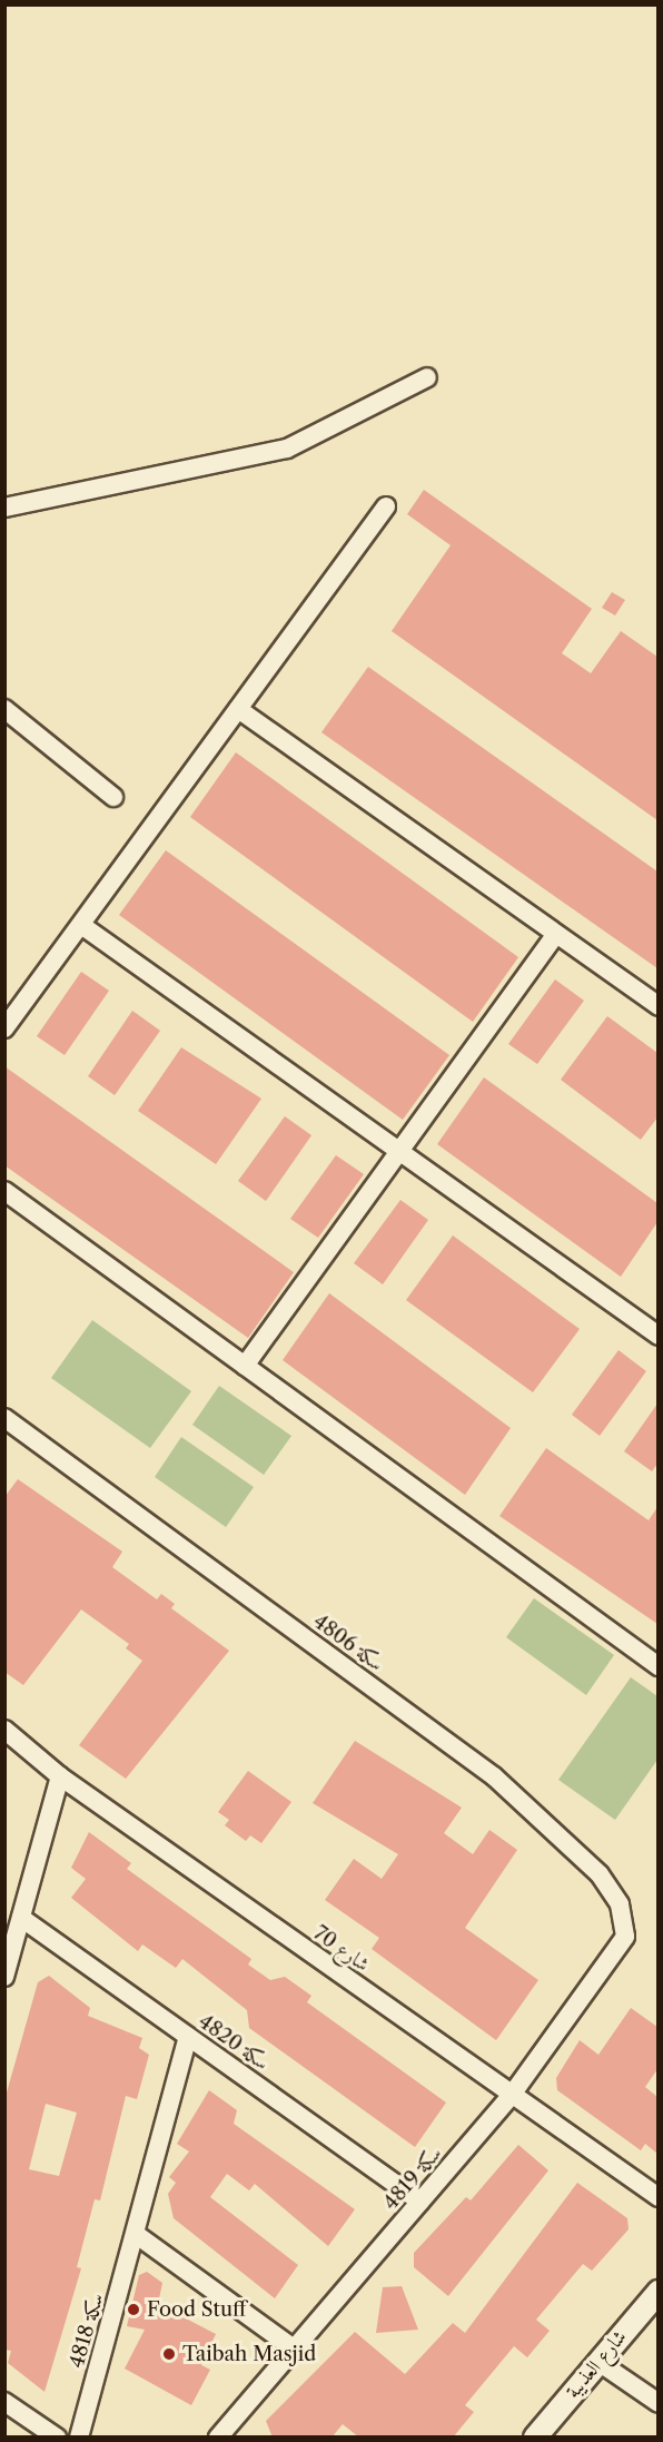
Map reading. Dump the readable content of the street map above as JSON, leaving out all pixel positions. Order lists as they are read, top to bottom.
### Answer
{
  "streets": {
    "street": [
      "سكة 4806",
      "شارع 70",
      "سكة 4820",
      "سكة 4819",
      "سكة 4818",
      "شارع العذيبة"
    ]
  },
  "crossings": [
    ["سكة 4806", "سكة 4819"],
    ["شارع 70", "سكة 4819"],
    ["سكة 4820", "سكة 4819"],
    ["سكة 4820", "سكة 4818"]
  ],
  "places": ["Food Stuff", "Taibah Masjid"]
}
